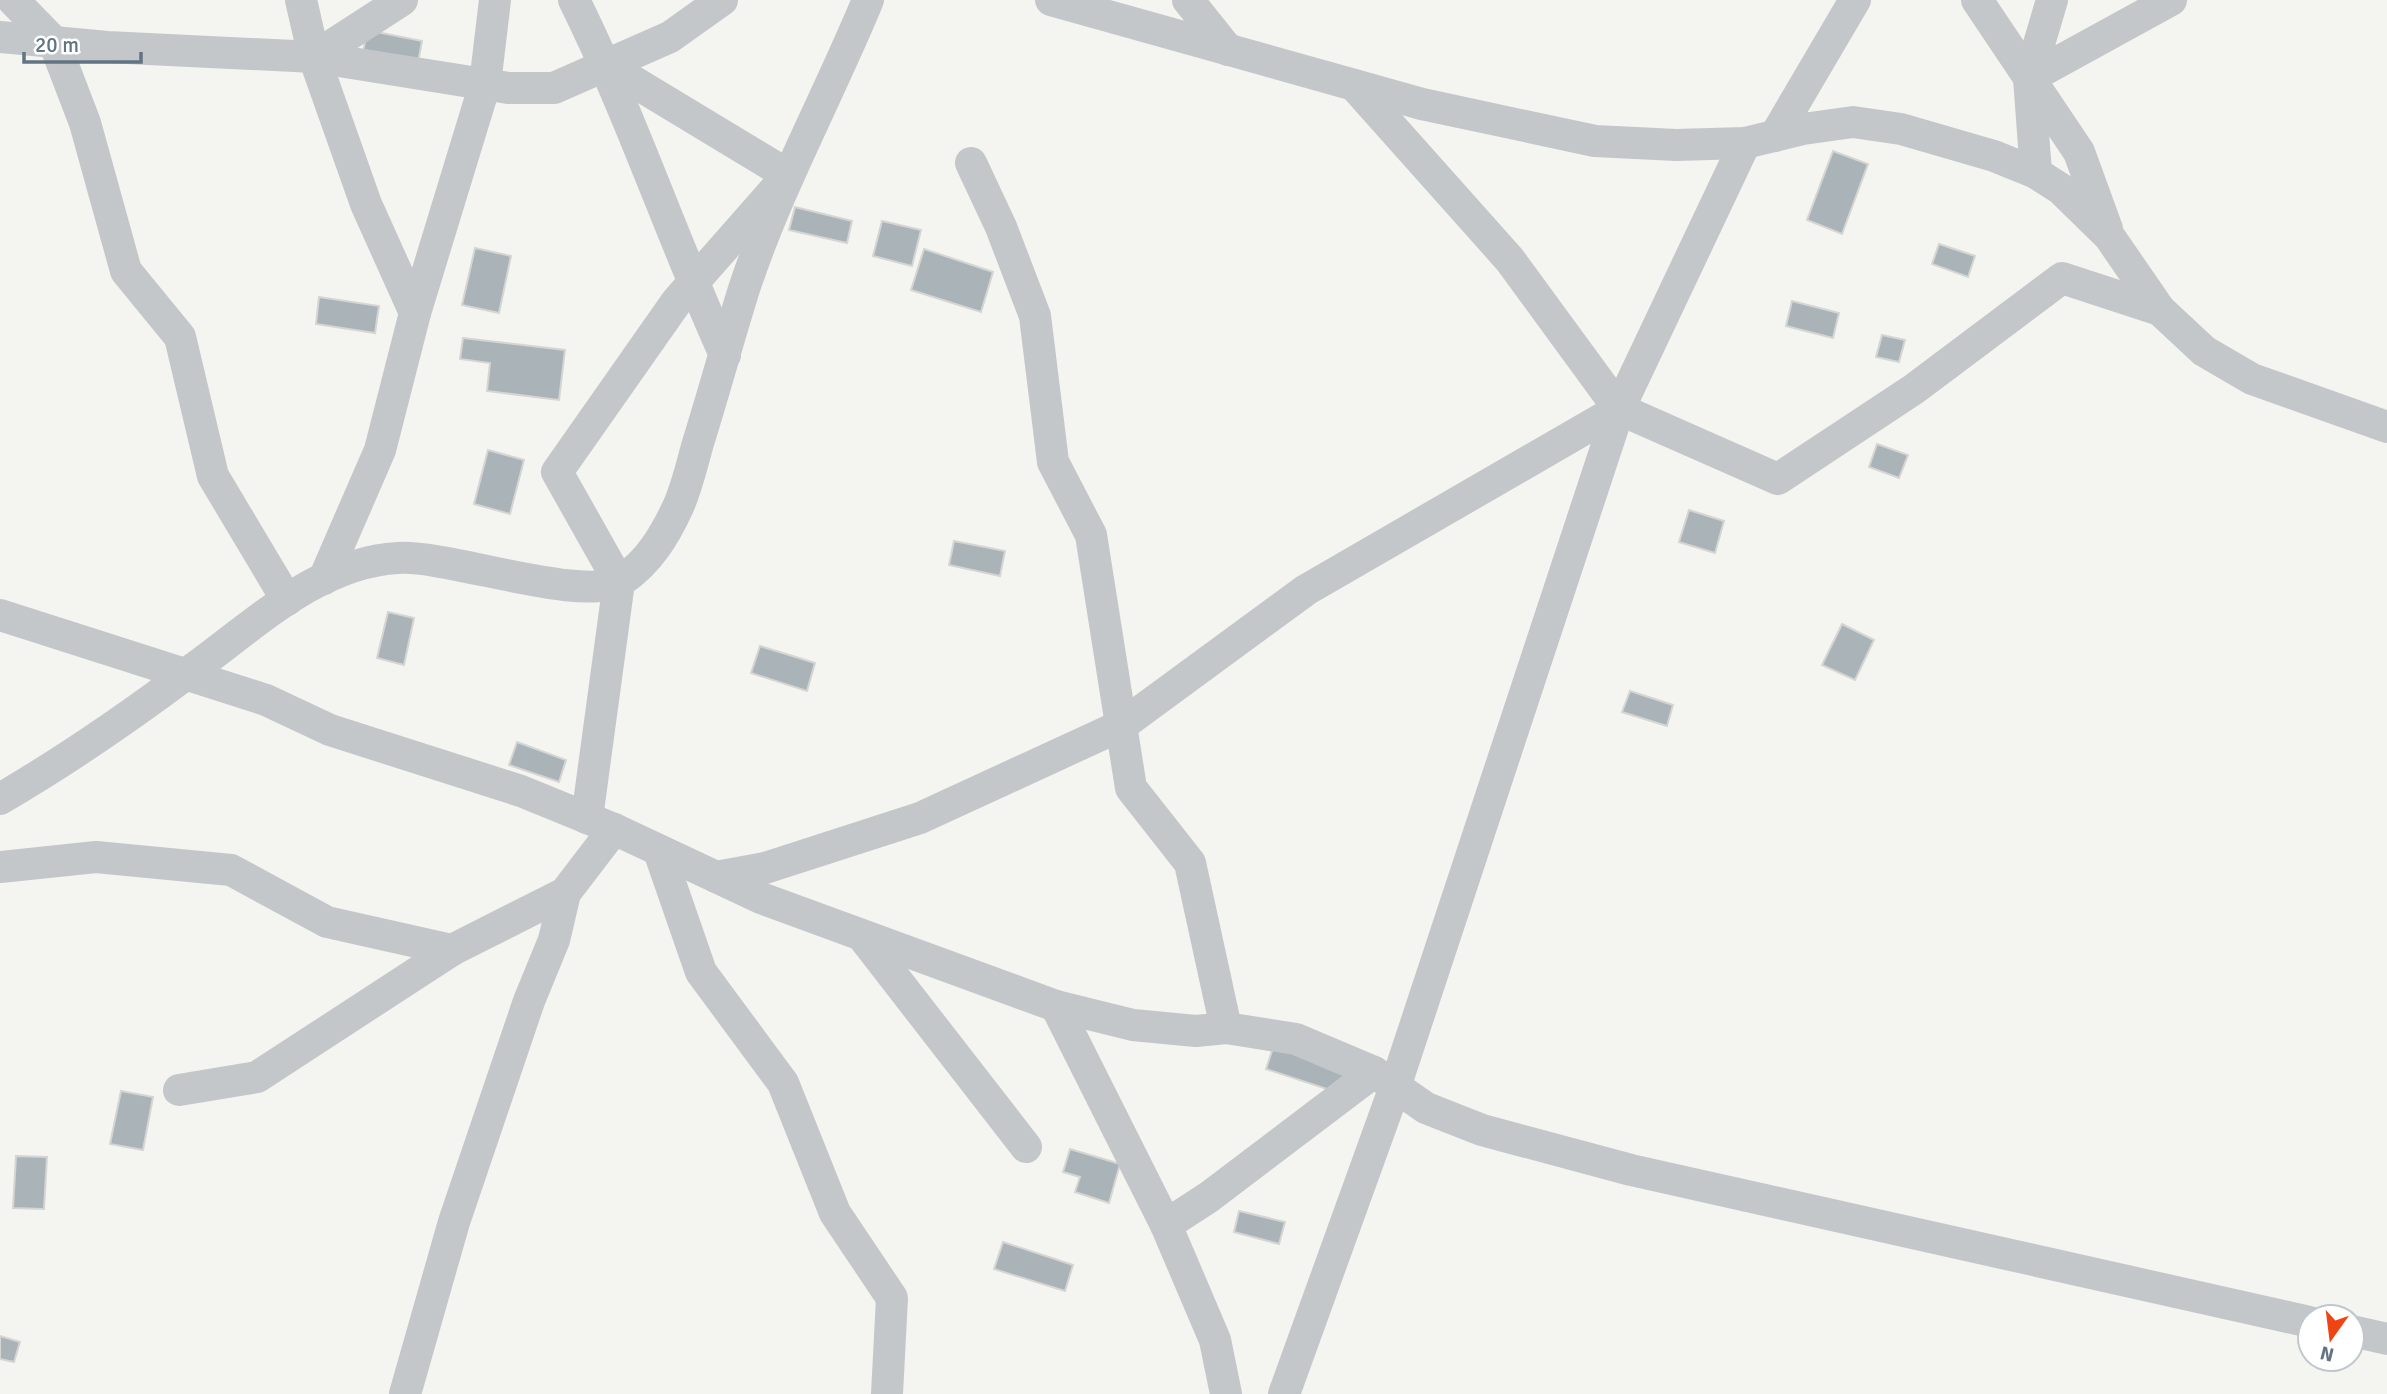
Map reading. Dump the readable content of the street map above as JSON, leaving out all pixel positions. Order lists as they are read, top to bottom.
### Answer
{
  "scale_bar": "20 m",
  "north": "bottom"
}
